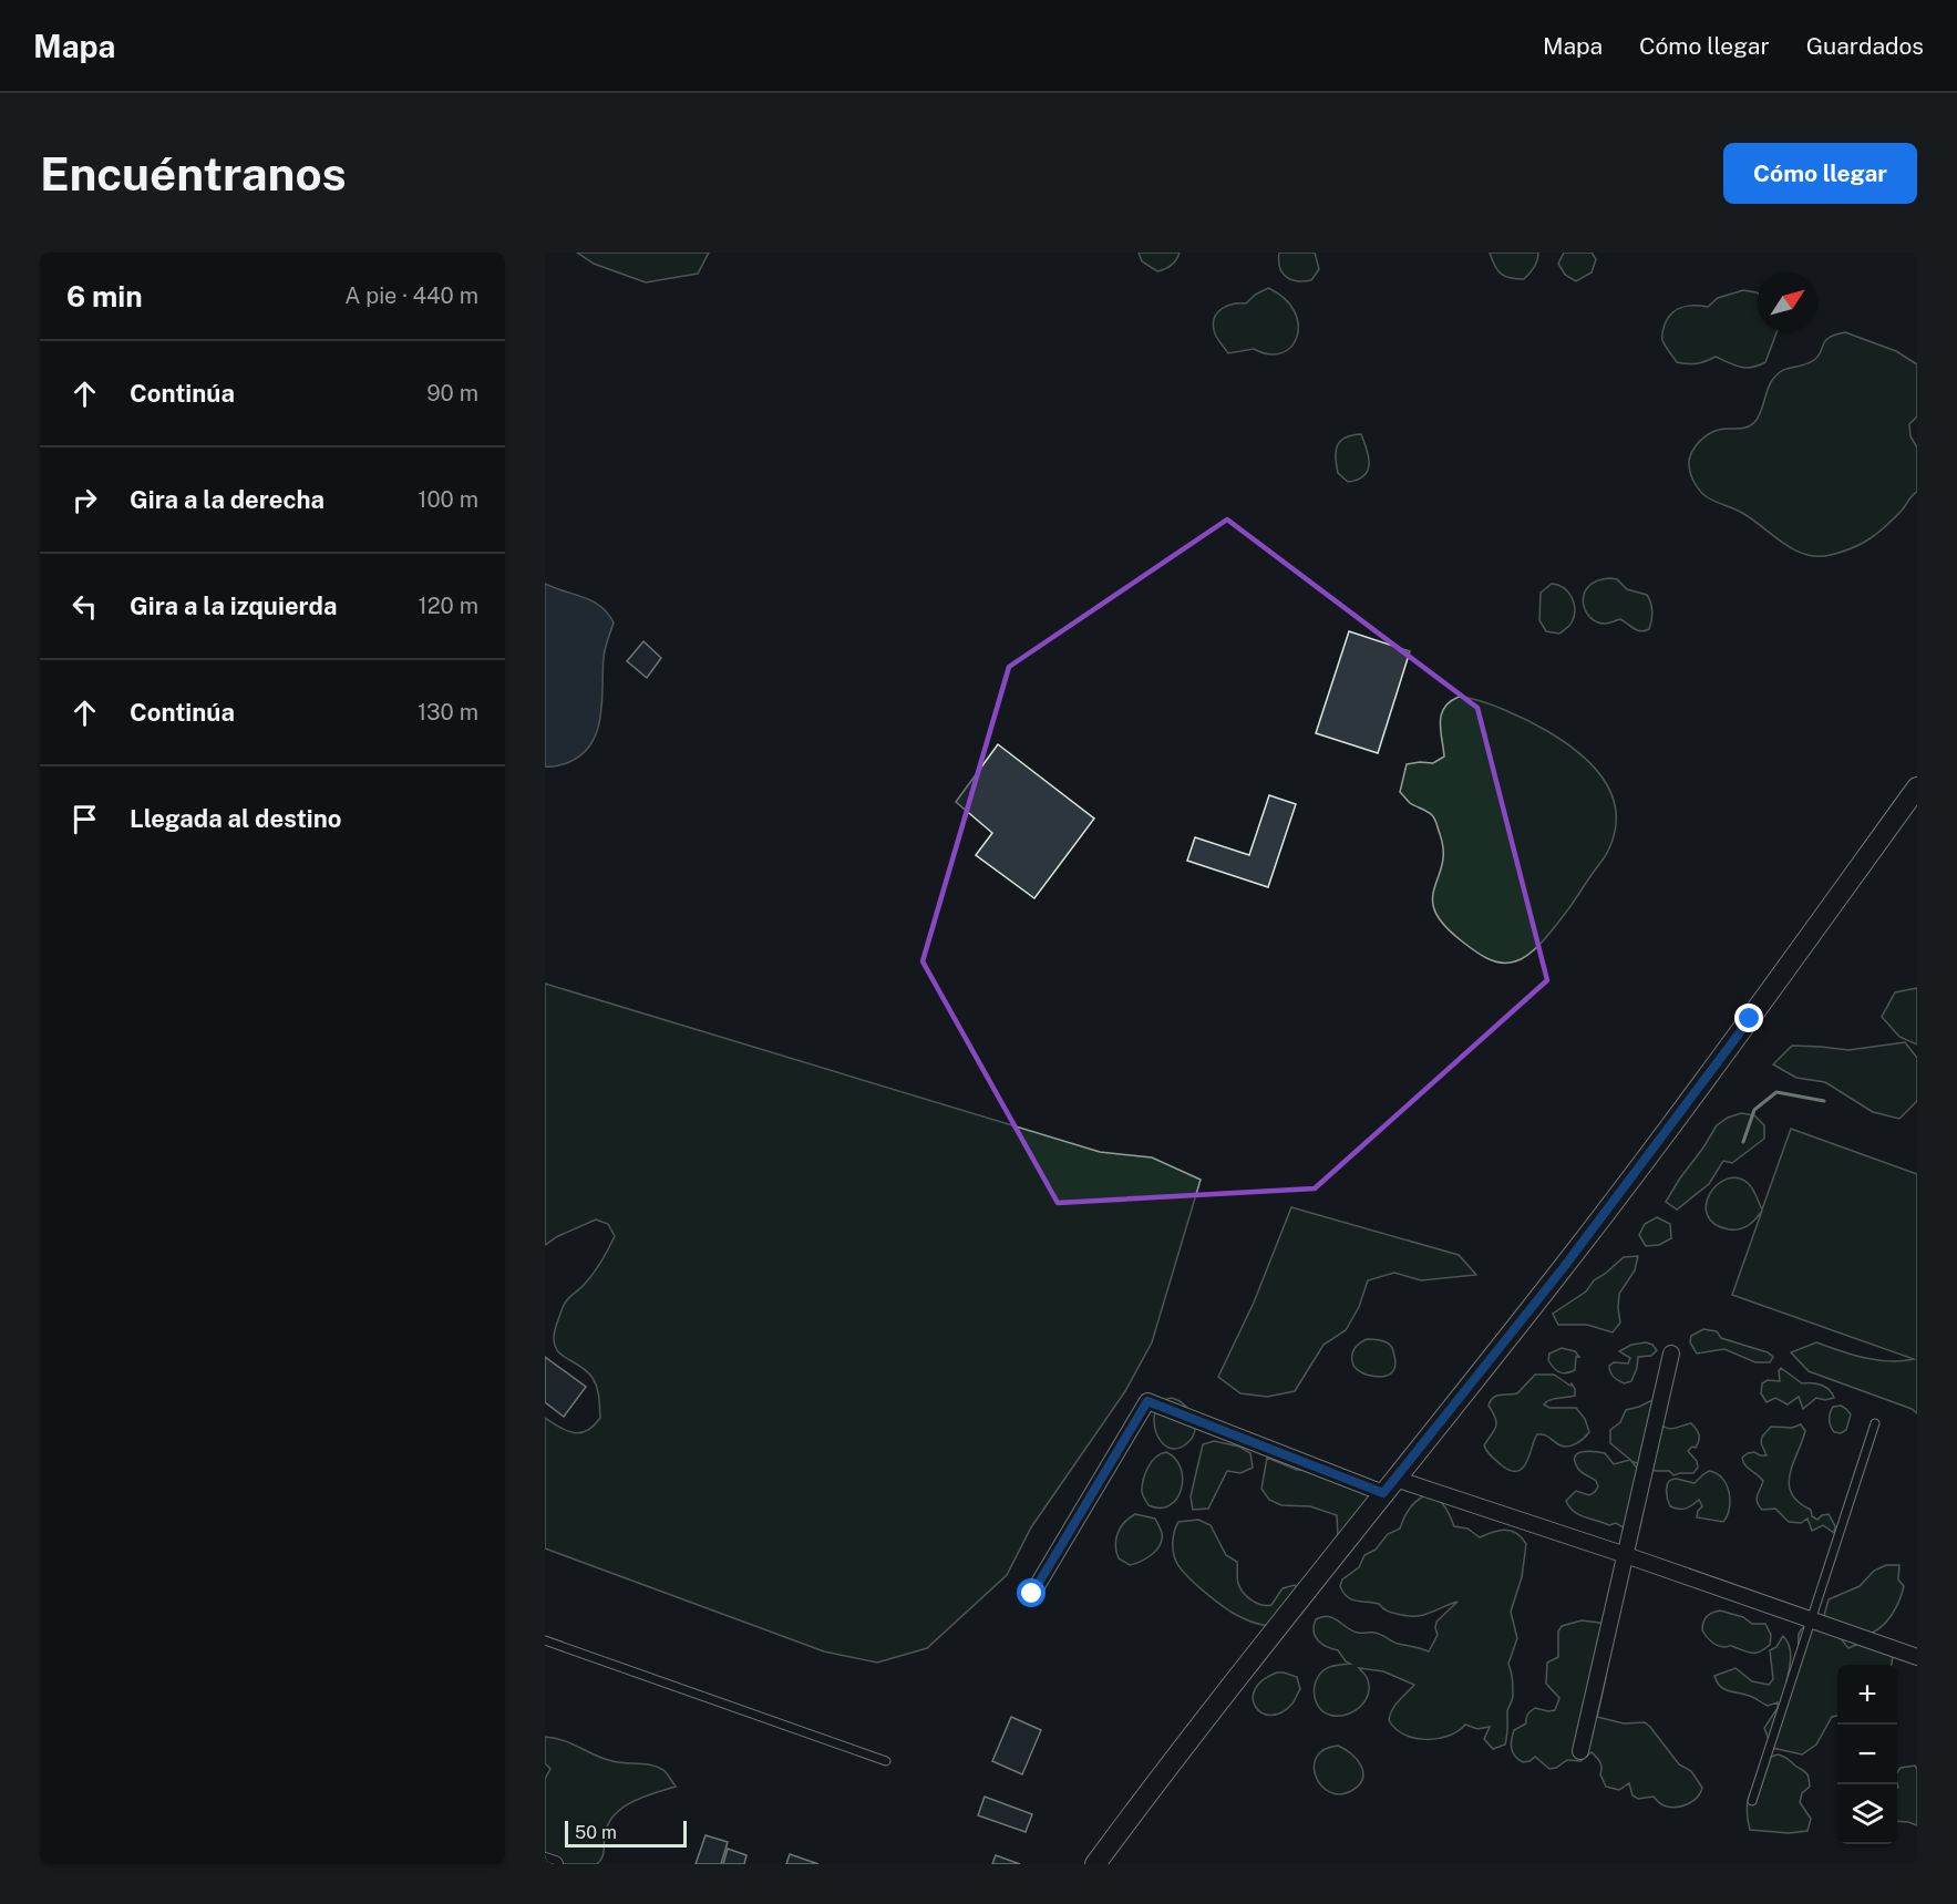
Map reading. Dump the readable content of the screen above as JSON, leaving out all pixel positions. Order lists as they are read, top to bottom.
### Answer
{
  "scale_bar": "50 m",
  "north": "top right",
  "page": {
    "header": "Mapa",
    "nav": ["Mapa", "Cómo llegar", "Guardados"],
    "buttons": "Cómo llegar",
    "title": "Encuéntranos",
    "heading": ["6 min", "A pie · 440 m"],
    "list": [
      ["Continúa", "90 m"],
      ["Gira a la derecha", "100 m"],
      ["Gira a la izquierda", "120 m"],
      ["Continúa", "130 m"],
      "Llegada al destino"
    ],
    "map_buttons": ["+", "−"],
    "scale": "50 m"
  }
}
